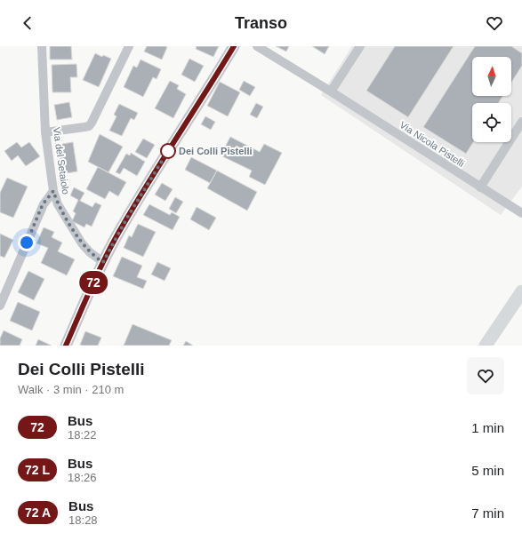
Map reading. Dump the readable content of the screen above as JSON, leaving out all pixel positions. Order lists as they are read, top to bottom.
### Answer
{
  "streets": {
    "street": ["Via Nicola Pistelli", "Via del Setaiolo"]
  },
  "places": ["Dei Colli Pistelli"],
  "lines": ["bus line 72"],
  "north": "top",
  "page": {
    "header": "Transo",
    "on_map": "72",
    "heading": ["Dei Colli Pistelli", "Walk · 3 min · 210 m"],
    "list": [
      {
        "mark": "72",
        "name": "Bus",
        "note": "18:22",
        "value": "1 min"
      },
      {
        "mark": "72 L",
        "name": "Bus",
        "note": "18:26",
        "value": "5 min"
      },
      {
        "mark": "72 A",
        "name": "Bus",
        "note": "18:28",
        "value": "7 min"
      }
    ]
  }
}
